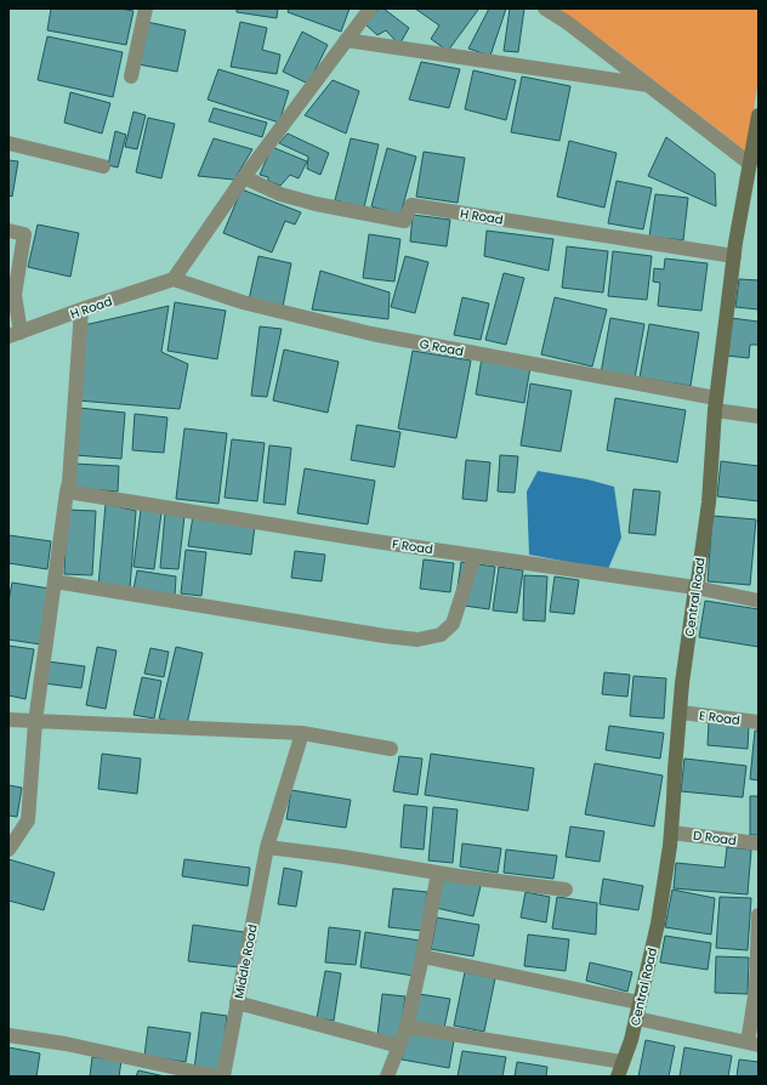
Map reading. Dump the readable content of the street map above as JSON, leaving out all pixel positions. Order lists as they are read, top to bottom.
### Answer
{
  "streets": {
    "street": [
      "H Road",
      "G Road",
      "F Road",
      "Central Road",
      "E Road",
      "D Road",
      "Middle Road"
    ]
  },
  "crossings": [
    ["H Road", "G Road"],
    ["H Road", "Central Road"],
    ["G Road", "Central Road"],
    ["F Road", "Central Road"],
    ["Central Road", "E Road"],
    ["Central Road", "D Road"]
  ]
}
